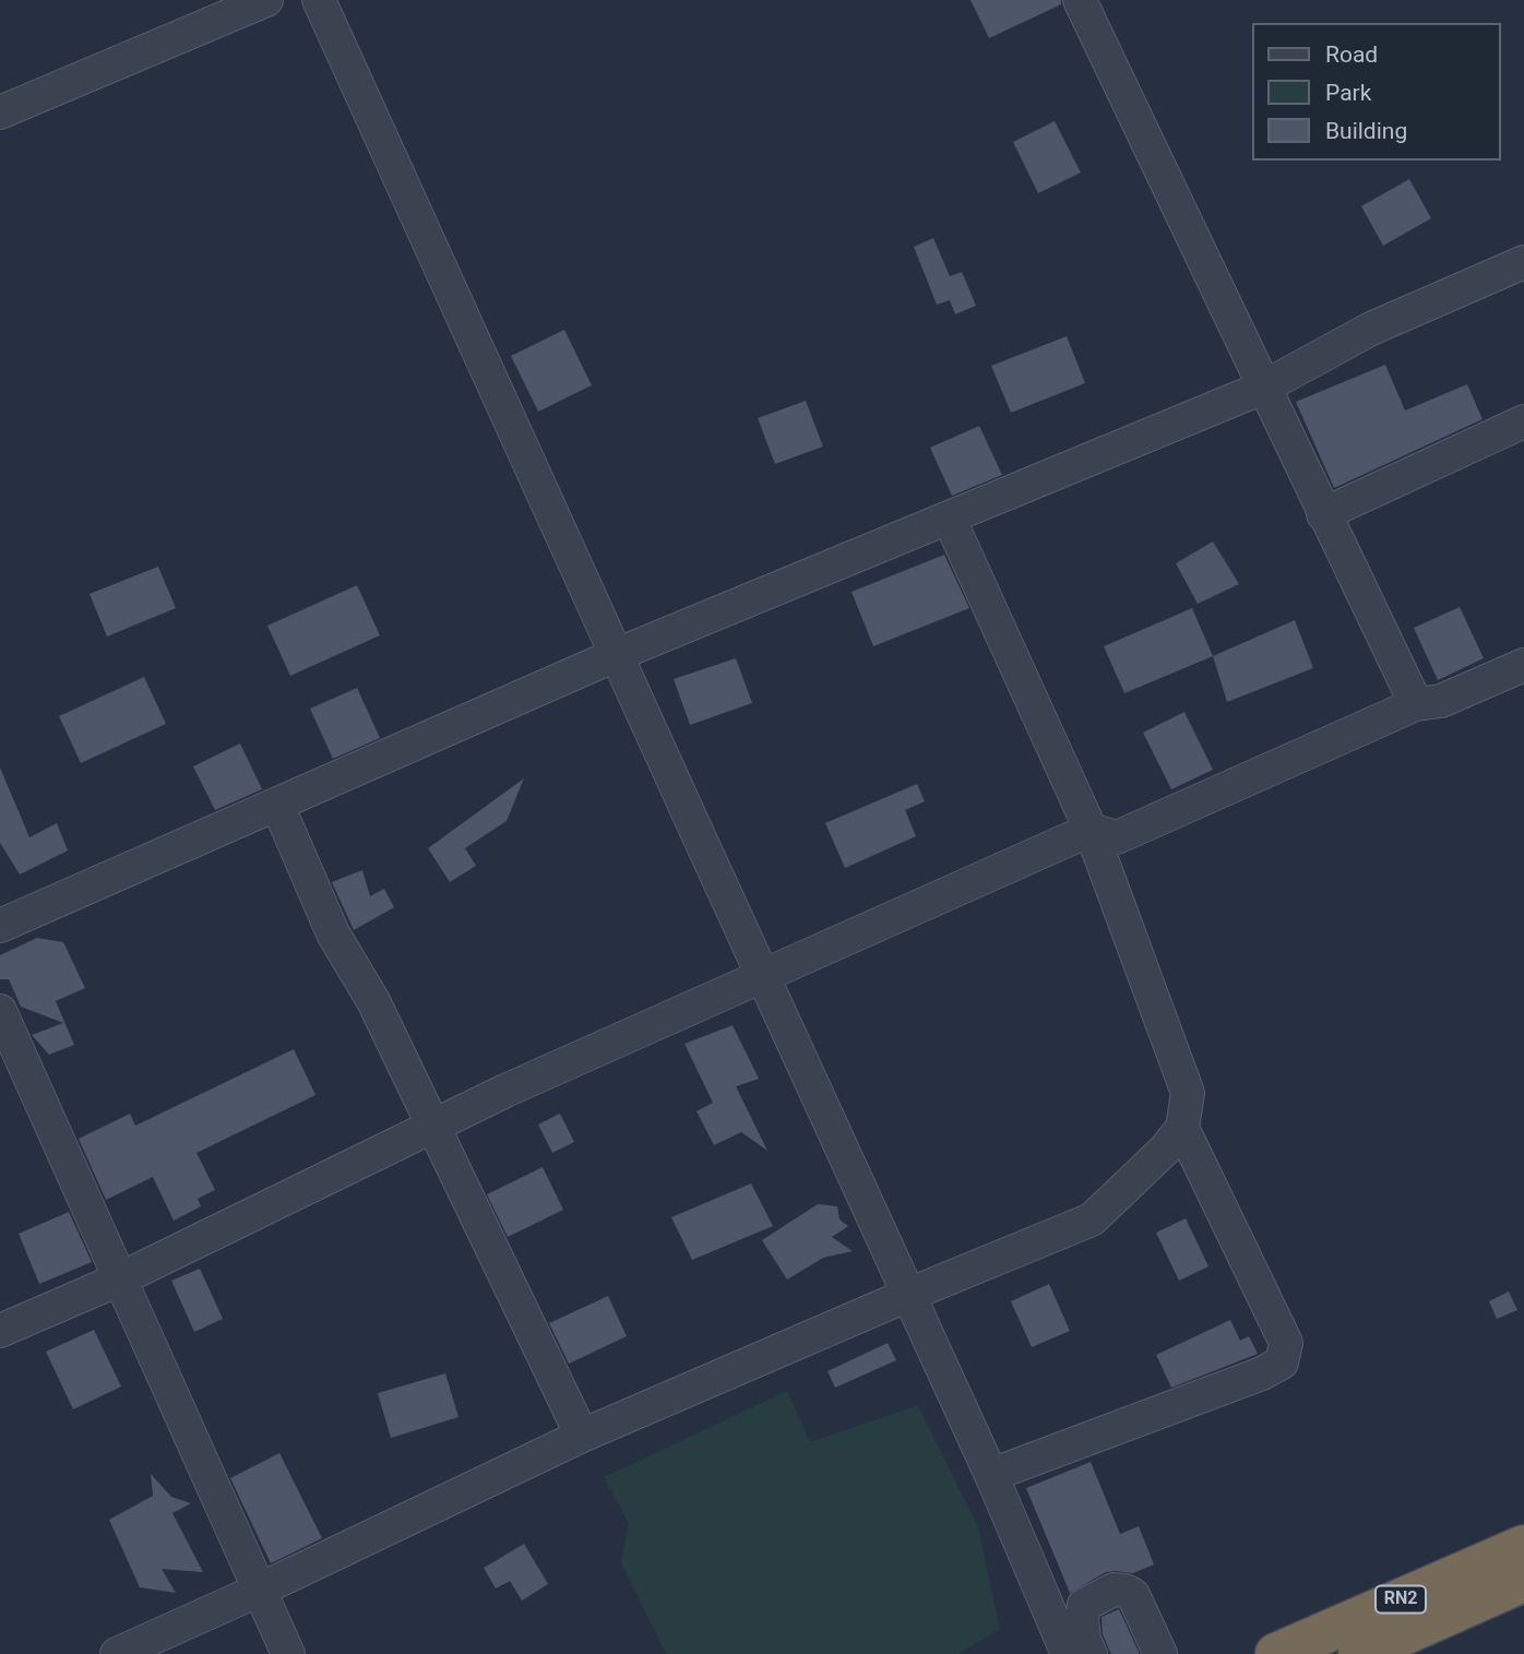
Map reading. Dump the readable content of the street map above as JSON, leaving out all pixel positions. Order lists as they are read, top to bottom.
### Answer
{
  "streets": {
    "highway": ["RN2"]
  },
  "legend": ["Road", "Park", "Building"]
}
